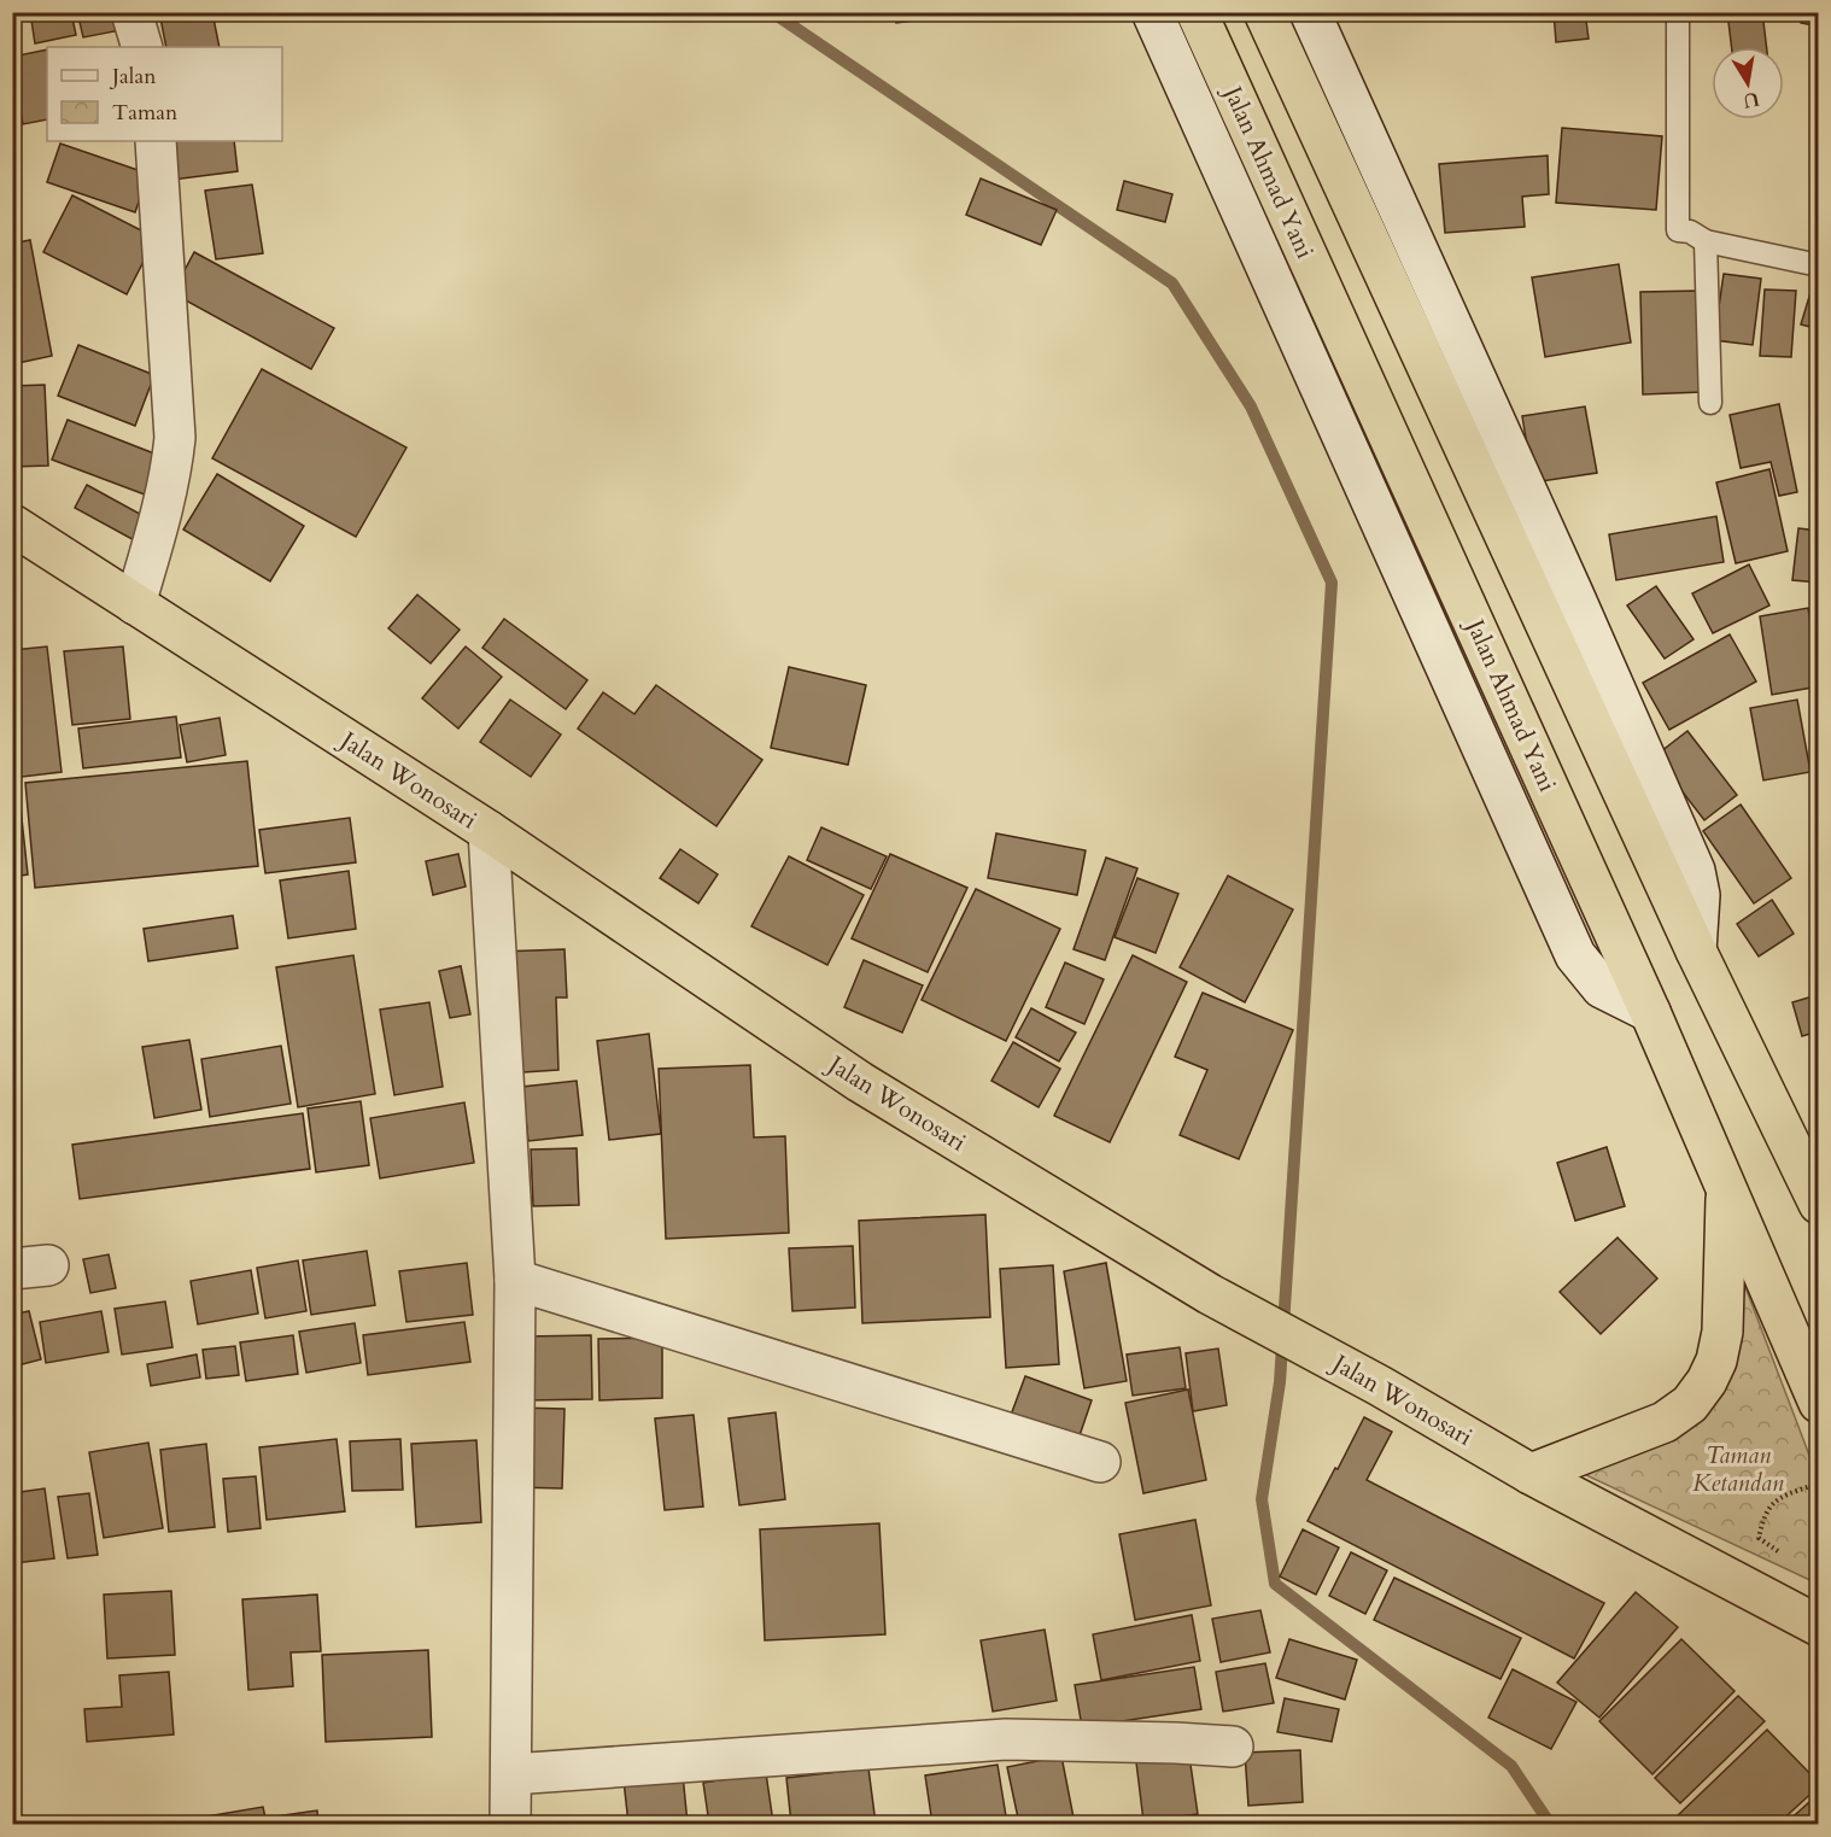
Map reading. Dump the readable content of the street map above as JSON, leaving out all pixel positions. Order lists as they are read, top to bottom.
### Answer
{
  "streets": {
    "highway": ["Jalan Ahmad Yani", "Jalan Wonosari"]
  },
  "parks": ["Taman Ketandan"],
  "legend": ["Jalan", "Taman"],
  "north": "bottom"
}
